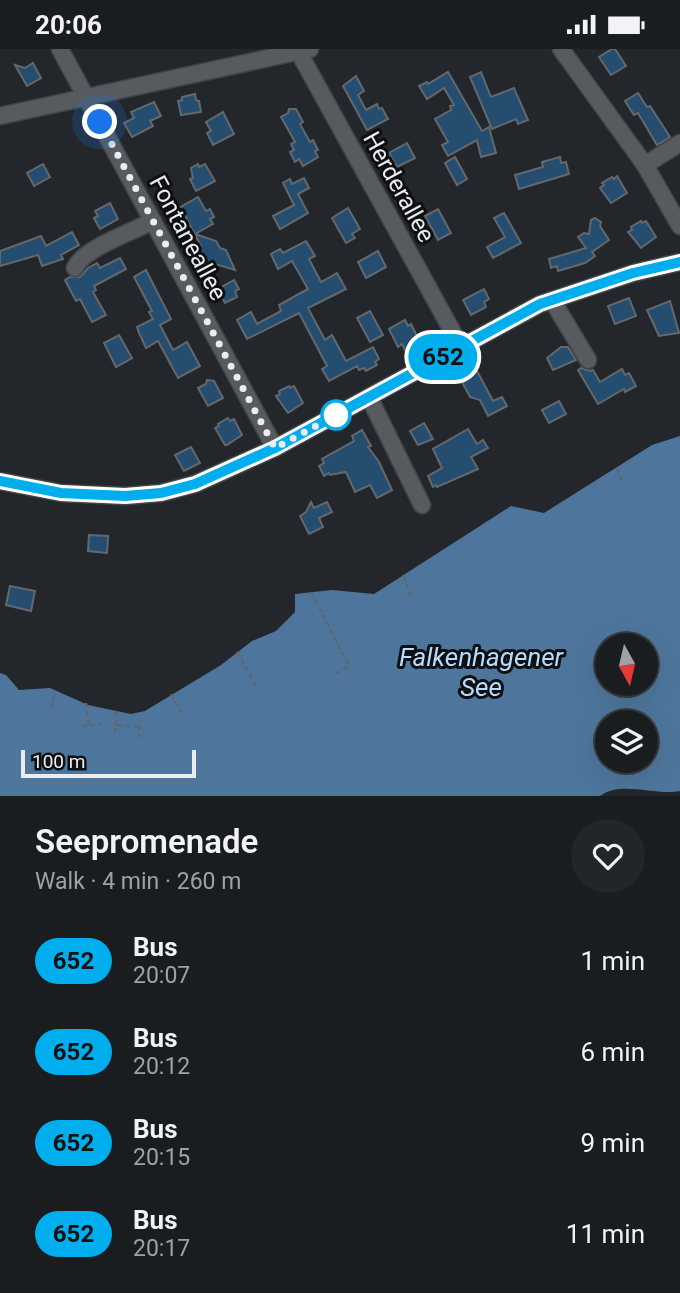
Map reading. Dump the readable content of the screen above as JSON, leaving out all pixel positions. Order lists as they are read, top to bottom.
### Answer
{
  "streets": {
    "street": ["Herderallee", "Fontaneallee"]
  },
  "water": ["Falkenhagener See"],
  "lines": ["bus line 652"],
  "scale_bar": "100 m",
  "north": "bottom",
  "page": {
    "status": "20:06",
    "on_map": "652",
    "scale": "100 m",
    "heading": ["Seepromenade", "Walk · 4 min · 260 m"],
    "list": [
      {
        "mark": "652",
        "name": "Bus",
        "note": "20:07",
        "value": "1 min"
      },
      {
        "mark": "652",
        "name": "Bus",
        "note": "20:12",
        "value": "6 min"
      },
      {
        "mark": "652",
        "name": "Bus",
        "note": "20:15",
        "value": "9 min"
      },
      {
        "mark": "652",
        "name": "Bus",
        "note": "20:17",
        "value": "11 min"
      }
    ]
  }
}
